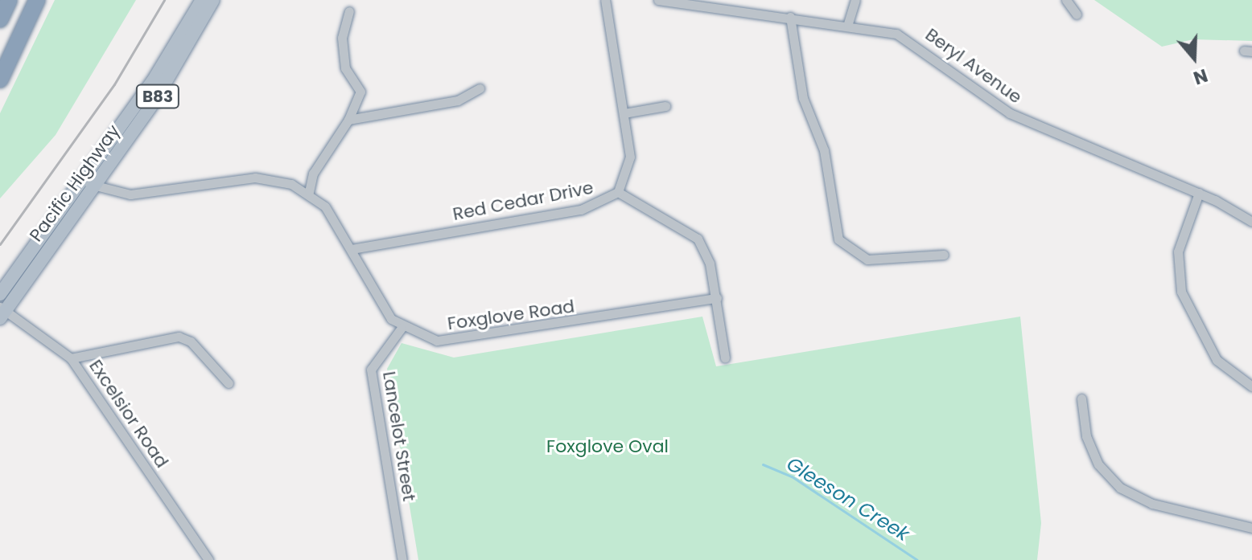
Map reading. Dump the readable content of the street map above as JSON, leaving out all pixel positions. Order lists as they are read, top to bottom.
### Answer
{
  "streets": {
    "main road": ["B83", "Pacific Highway"],
    "street": [
      "Beryl Avenue",
      "Red Cedar Drive",
      "Foxglove Road",
      "Excelsior Road",
      "Lancelot Street"
    ]
  },
  "crossings": [
    ["Pacific Highway", "Excelsior Road"],
    ["Red Cedar Drive", "Foxglove Road"],
    ["Foxglove Road", "Lancelot Street"]
  ],
  "water": ["Gleeson Creek"],
  "parks": ["Foxglove Oval"],
  "north": "bottom"
}
